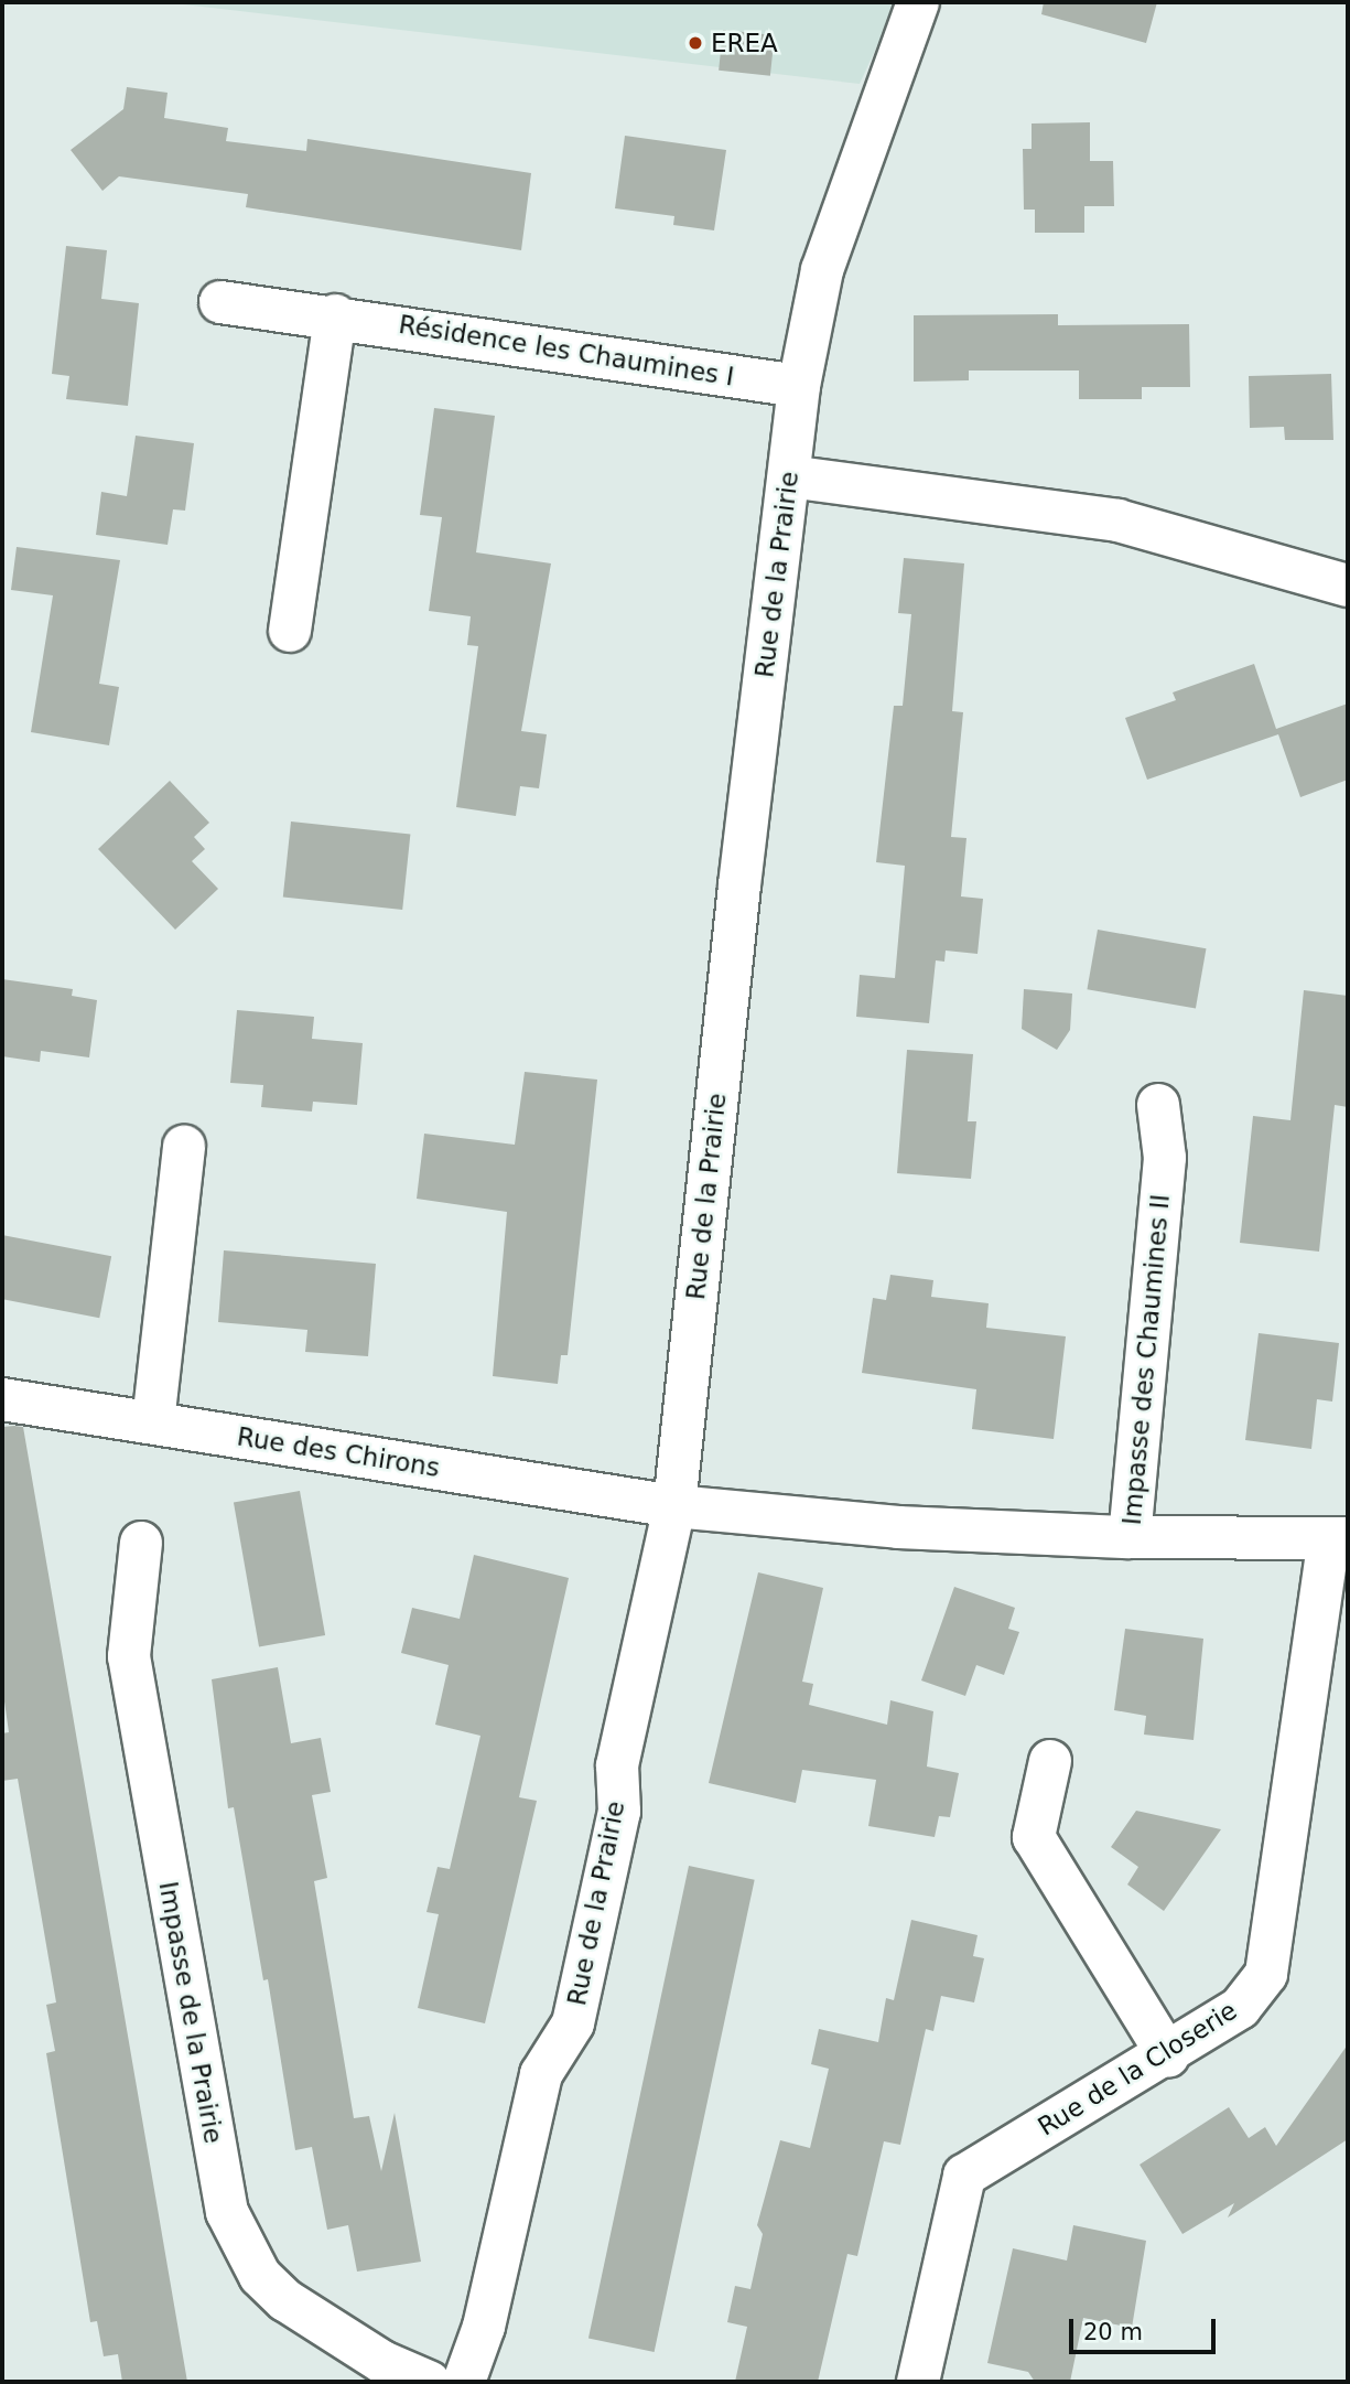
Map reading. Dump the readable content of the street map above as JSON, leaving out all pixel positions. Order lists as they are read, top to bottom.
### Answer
{
  "streets": {
    "street": [
      "Résidence les Chaumines I",
      "Rue de la Prairie",
      "Impasse des Chaumines II",
      "Rue des Chirons",
      "Impasse de la Prairie",
      "Rue de la Closerie"
    ]
  },
  "crossings": [
    ["Résidence les Chaumines I", "Rue de la Prairie"],
    ["Rue de la Prairie", "Rue des Chirons"],
    ["Impasse des Chaumines II", "Rue des Chirons"],
    ["Impasse des Chaumines II", "Rue de la Closerie"]
  ],
  "places": ["EREA"],
  "scale_bar": "20 m"
}
